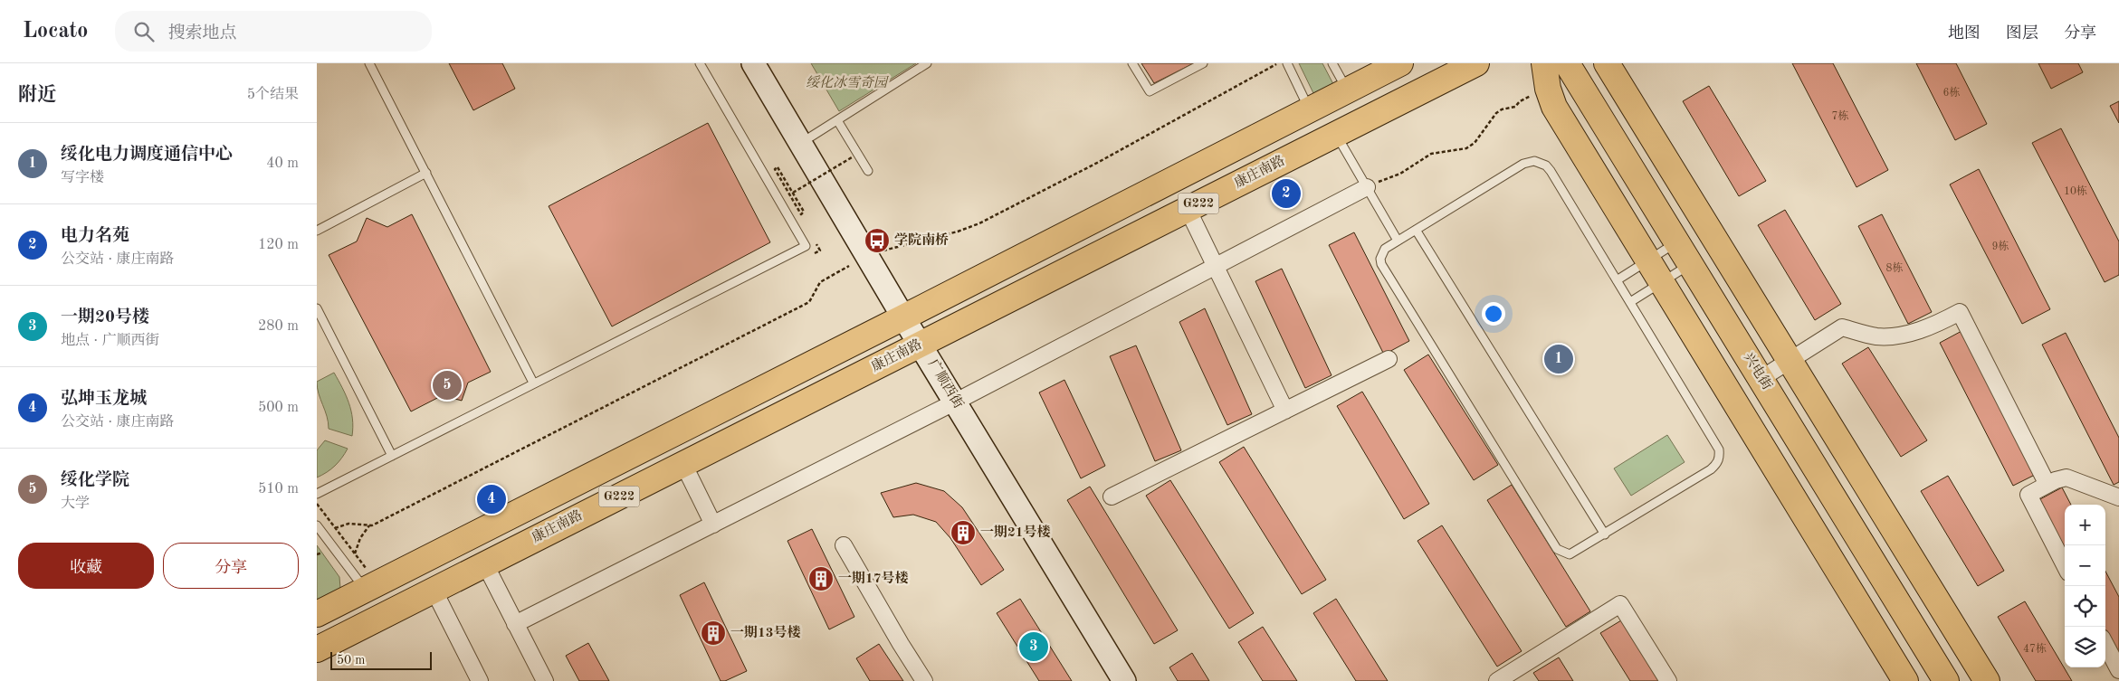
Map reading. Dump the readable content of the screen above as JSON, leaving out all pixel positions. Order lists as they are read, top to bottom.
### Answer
{
  "streets": {
    "main road": [
      "康庄南路",
      "G222",
      "兴电街",
      "广顺西街"
    ]
  },
  "crossings": [
    ["康庄南路", "广顺西街"],
    ["G222", "广顺西街"]
  ],
  "parks": ["绥化冰雪奇园"],
  "places": {
    "bus stop": ["学院南桥"],
    "building": ["一期21号楼", "一期17号楼", "一期13号楼"]
  },
  "house_numbers": [
    "6栋",
    "7栋",
    "10栋",
    "9栋",
    "8栋",
    "47栋"
  ],
  "scale_bar": "50 m",
  "page": {
    "header": "Locato",
    "search": "搜索地点",
    "nav": ["地图", "图层", "分享"],
    "heading": ["附近", "5个结果"],
    "list": [
      {
        "mark": "1",
        "name": "绥化电力调度通信中心",
        "note": "写字楼",
        "value": "40 m"
      },
      {
        "mark": "2",
        "name": "电力名苑",
        "note": "公交站 · 康庄南路",
        "value": "120 m"
      },
      {
        "mark": "3",
        "name": "一期20号楼",
        "note": "地点 · 广顺西街",
        "value": "280 m"
      },
      {
        "mark": "4",
        "name": "弘坤玉龙城",
        "note": "公交站 · 康庄南路",
        "value": "500 m"
      },
      {
        "mark": "5",
        "name": "绥化学院",
        "note": "大学",
        "value": "510 m"
      }
    ],
    "pins": [
      "2",
      "1",
      "5",
      "4",
      "3"
    ],
    "map_buttons": ["+", "−"],
    "buttons": ["收藏", "分享"],
    "scale": "50 m"
  }
}
